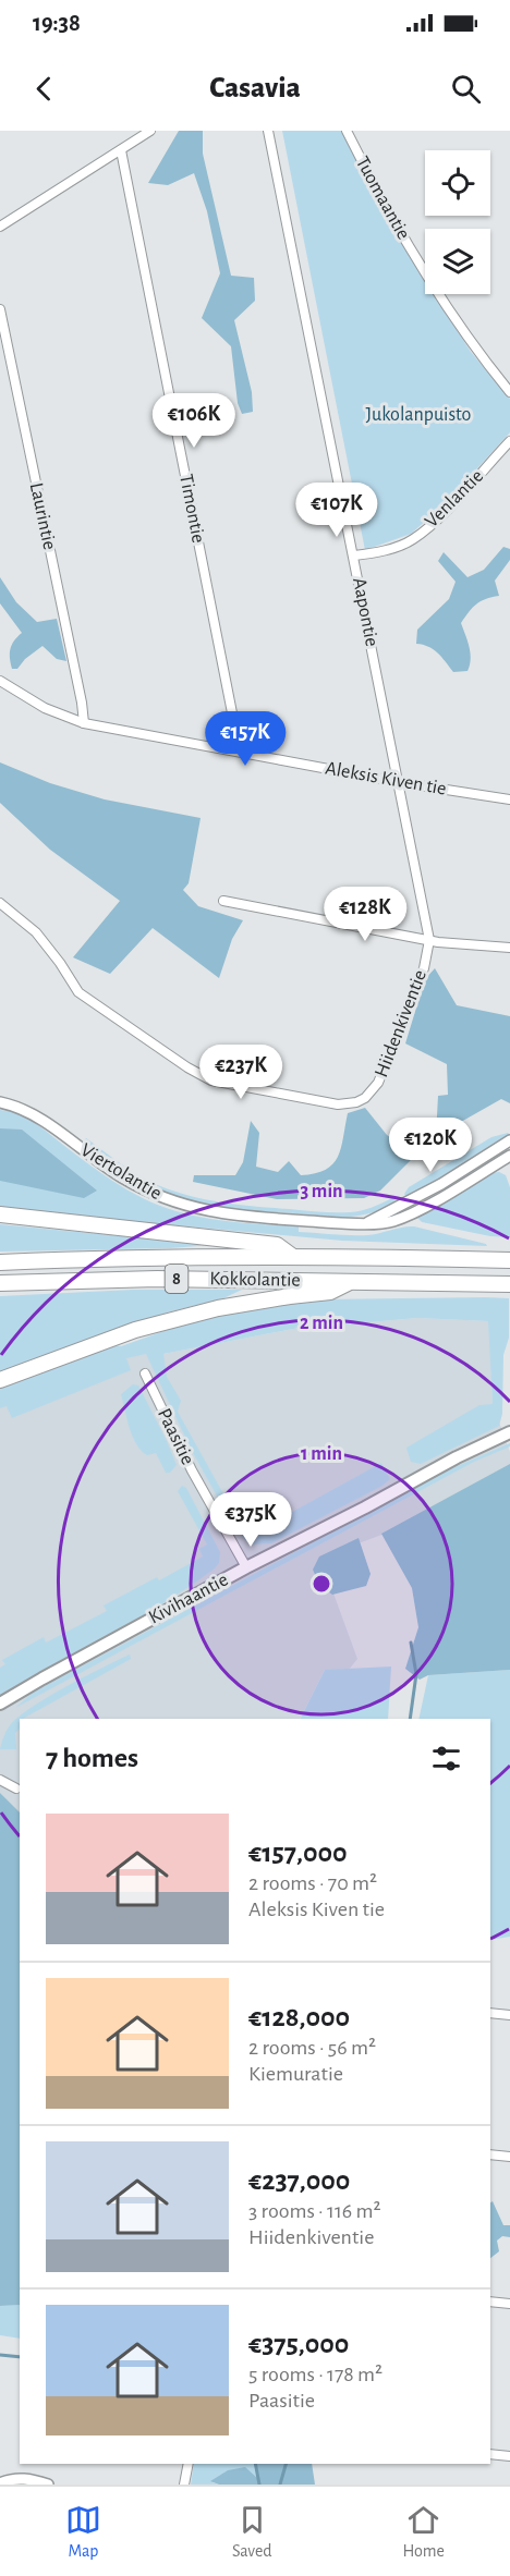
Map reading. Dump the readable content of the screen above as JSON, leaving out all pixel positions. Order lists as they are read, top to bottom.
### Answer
{
  "streets": {
    "highway": ["8", "Kokkolantie"],
    "main road": ["Kivihaantie"],
    "street": [
      "Tuomaantie",
      "Venlantie",
      "Timontie",
      "Laurintie",
      "Aapontie",
      "Aleksis Kiven tie",
      "Hiidenkiventie",
      "Viertolantie",
      "Paasitie"
    ]
  },
  "crossings": [
    ["Venlantie", "Aapontie"],
    ["Timontie", "Aleksis Kiven tie"],
    ["Laurintie", "Aleksis Kiven tie"],
    ["Aapontie", "Aleksis Kiven tie"],
    ["Aapontie", "Hiidenkiventie"],
    ["Paasitie", "Kivihaantie"]
  ],
  "parks": ["Jukolanpuisto"],
  "page": {
    "status": "19:38",
    "header": "Casavia",
    "price": [
      "€106K",
      "€107K",
      "€157K",
      "€128K",
      "€237K",
      "€120K",
      "€375K"
    ],
    "heading": "7 homes",
    "list": [
      {
        "name": "€157,000",
        "note": "2 rooms · 70 m² · Aleksis Kiven tie"
      },
      {
        "name": "€128,000",
        "note": "2 rooms · 56 m² · Kiemuratie"
      },
      {
        "name": "€237,000",
        "note": "3 rooms · 116 m² · Hiidenkiventie"
      },
      {
        "name": "€375,000",
        "note": "5 rooms · 178 m² · Paasitie"
      }
    ],
    "tabs": ["Map", "Saved", "Home"]
  },
  "rings": ["3 min", "2 min", "1 min"]
}
